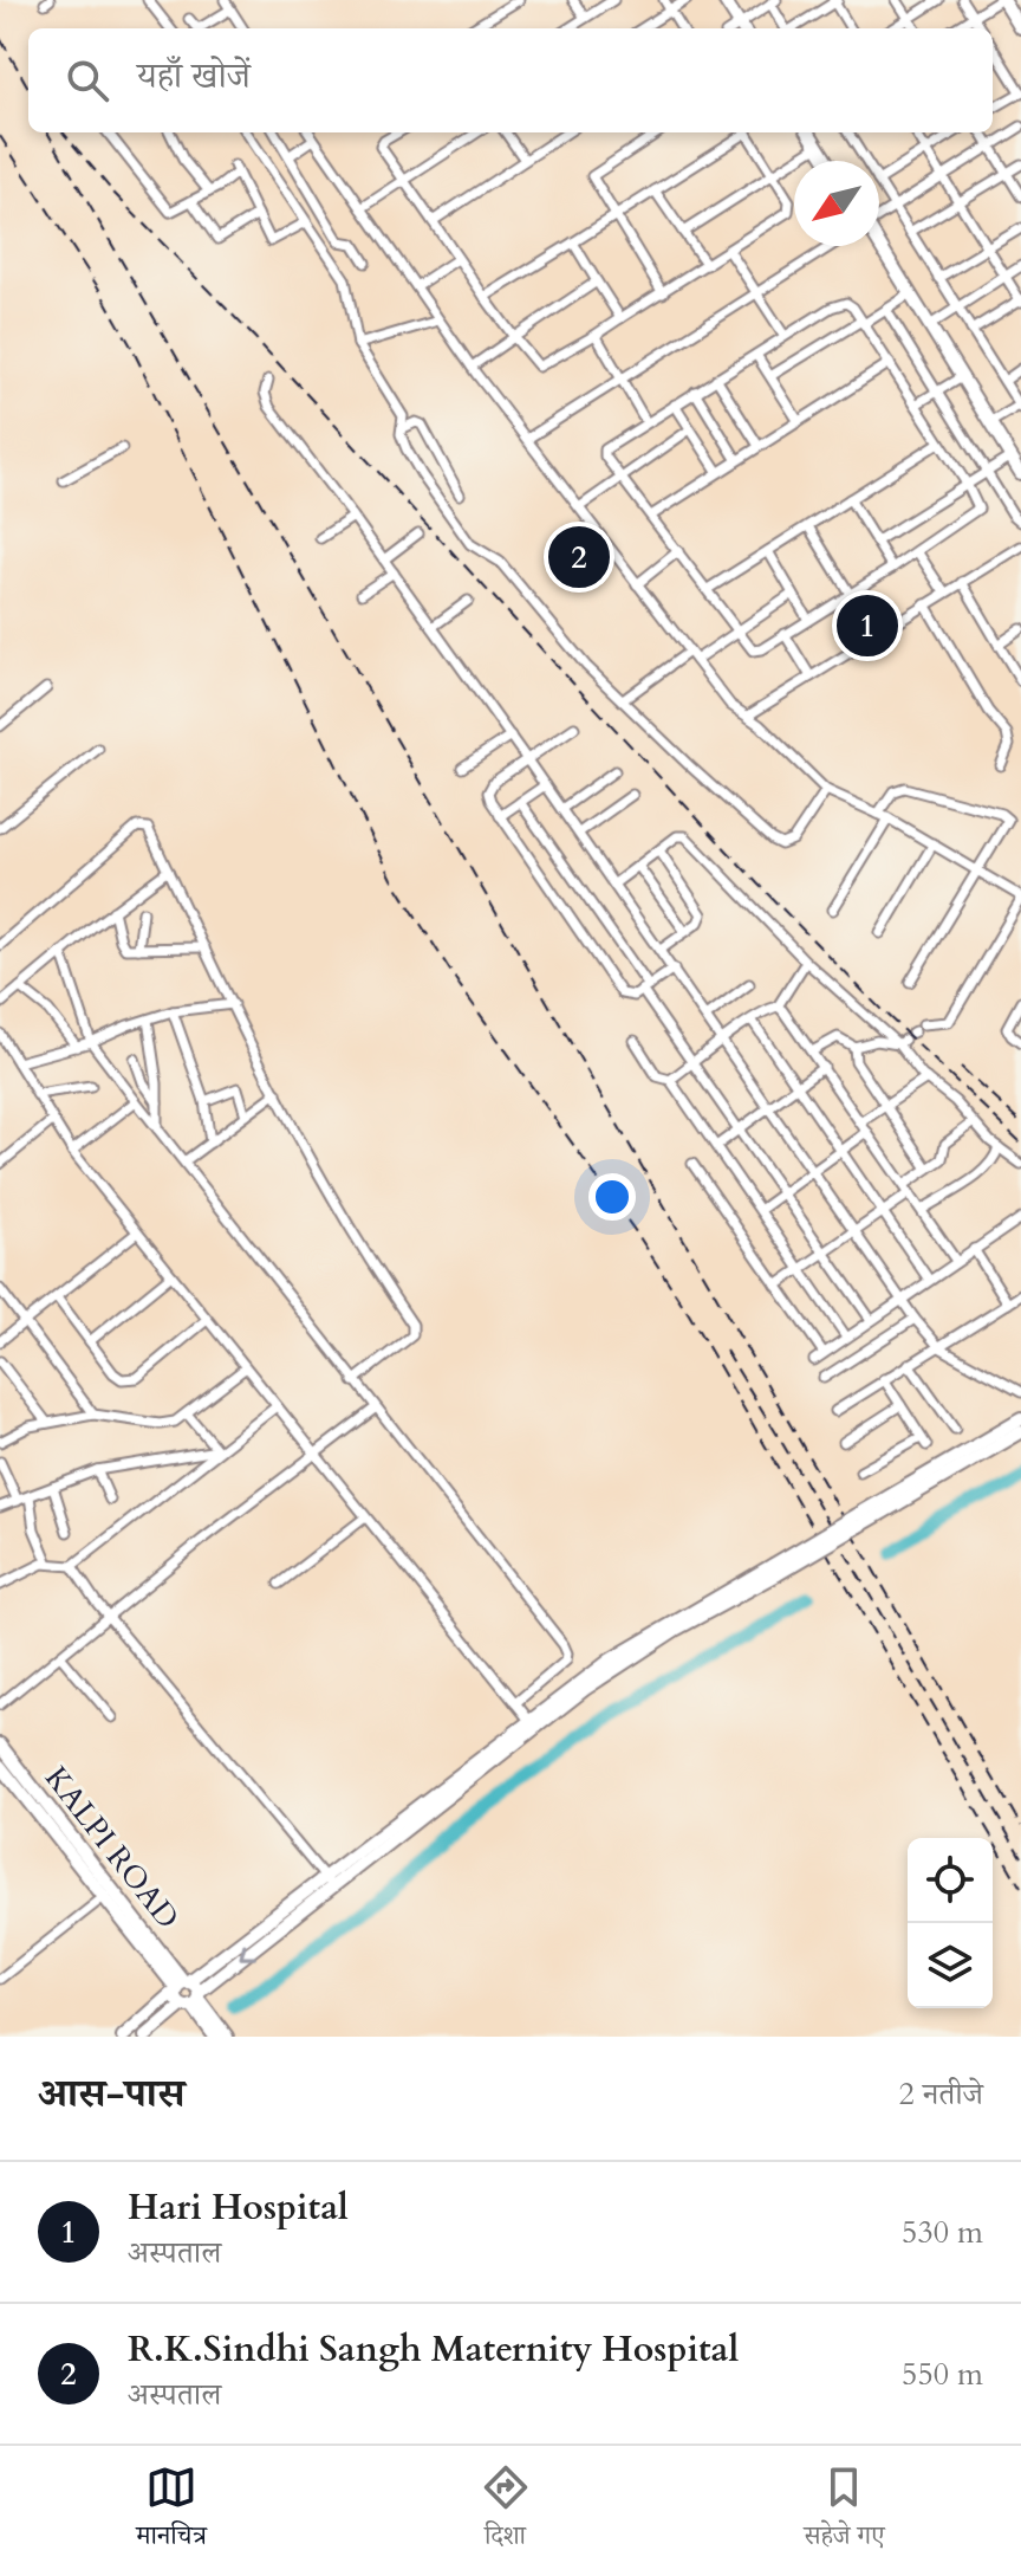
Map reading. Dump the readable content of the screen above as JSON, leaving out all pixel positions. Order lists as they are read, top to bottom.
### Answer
{
  "streets": {
    "street": ["KALPI ROAD"]
  },
  "north": "bottom left",
  "page": {
    "search": "यहाँ खोजें",
    "pins": ["2", "1"],
    "heading": ["आस-पास", "2 नतीजे"],
    "list": [
      {
        "mark": "1",
        "name": "Hari Hospital",
        "note": "अस्पताल",
        "value": "530 m"
      },
      {
        "mark": "2",
        "name": "R.K.Sindhi Sangh Maternity Hospital",
        "note": "अस्पताल",
        "value": "550 m"
      }
    ],
    "nav": ["मानचित्र", "दिशा", "सहेजे गए"]
  }
}
